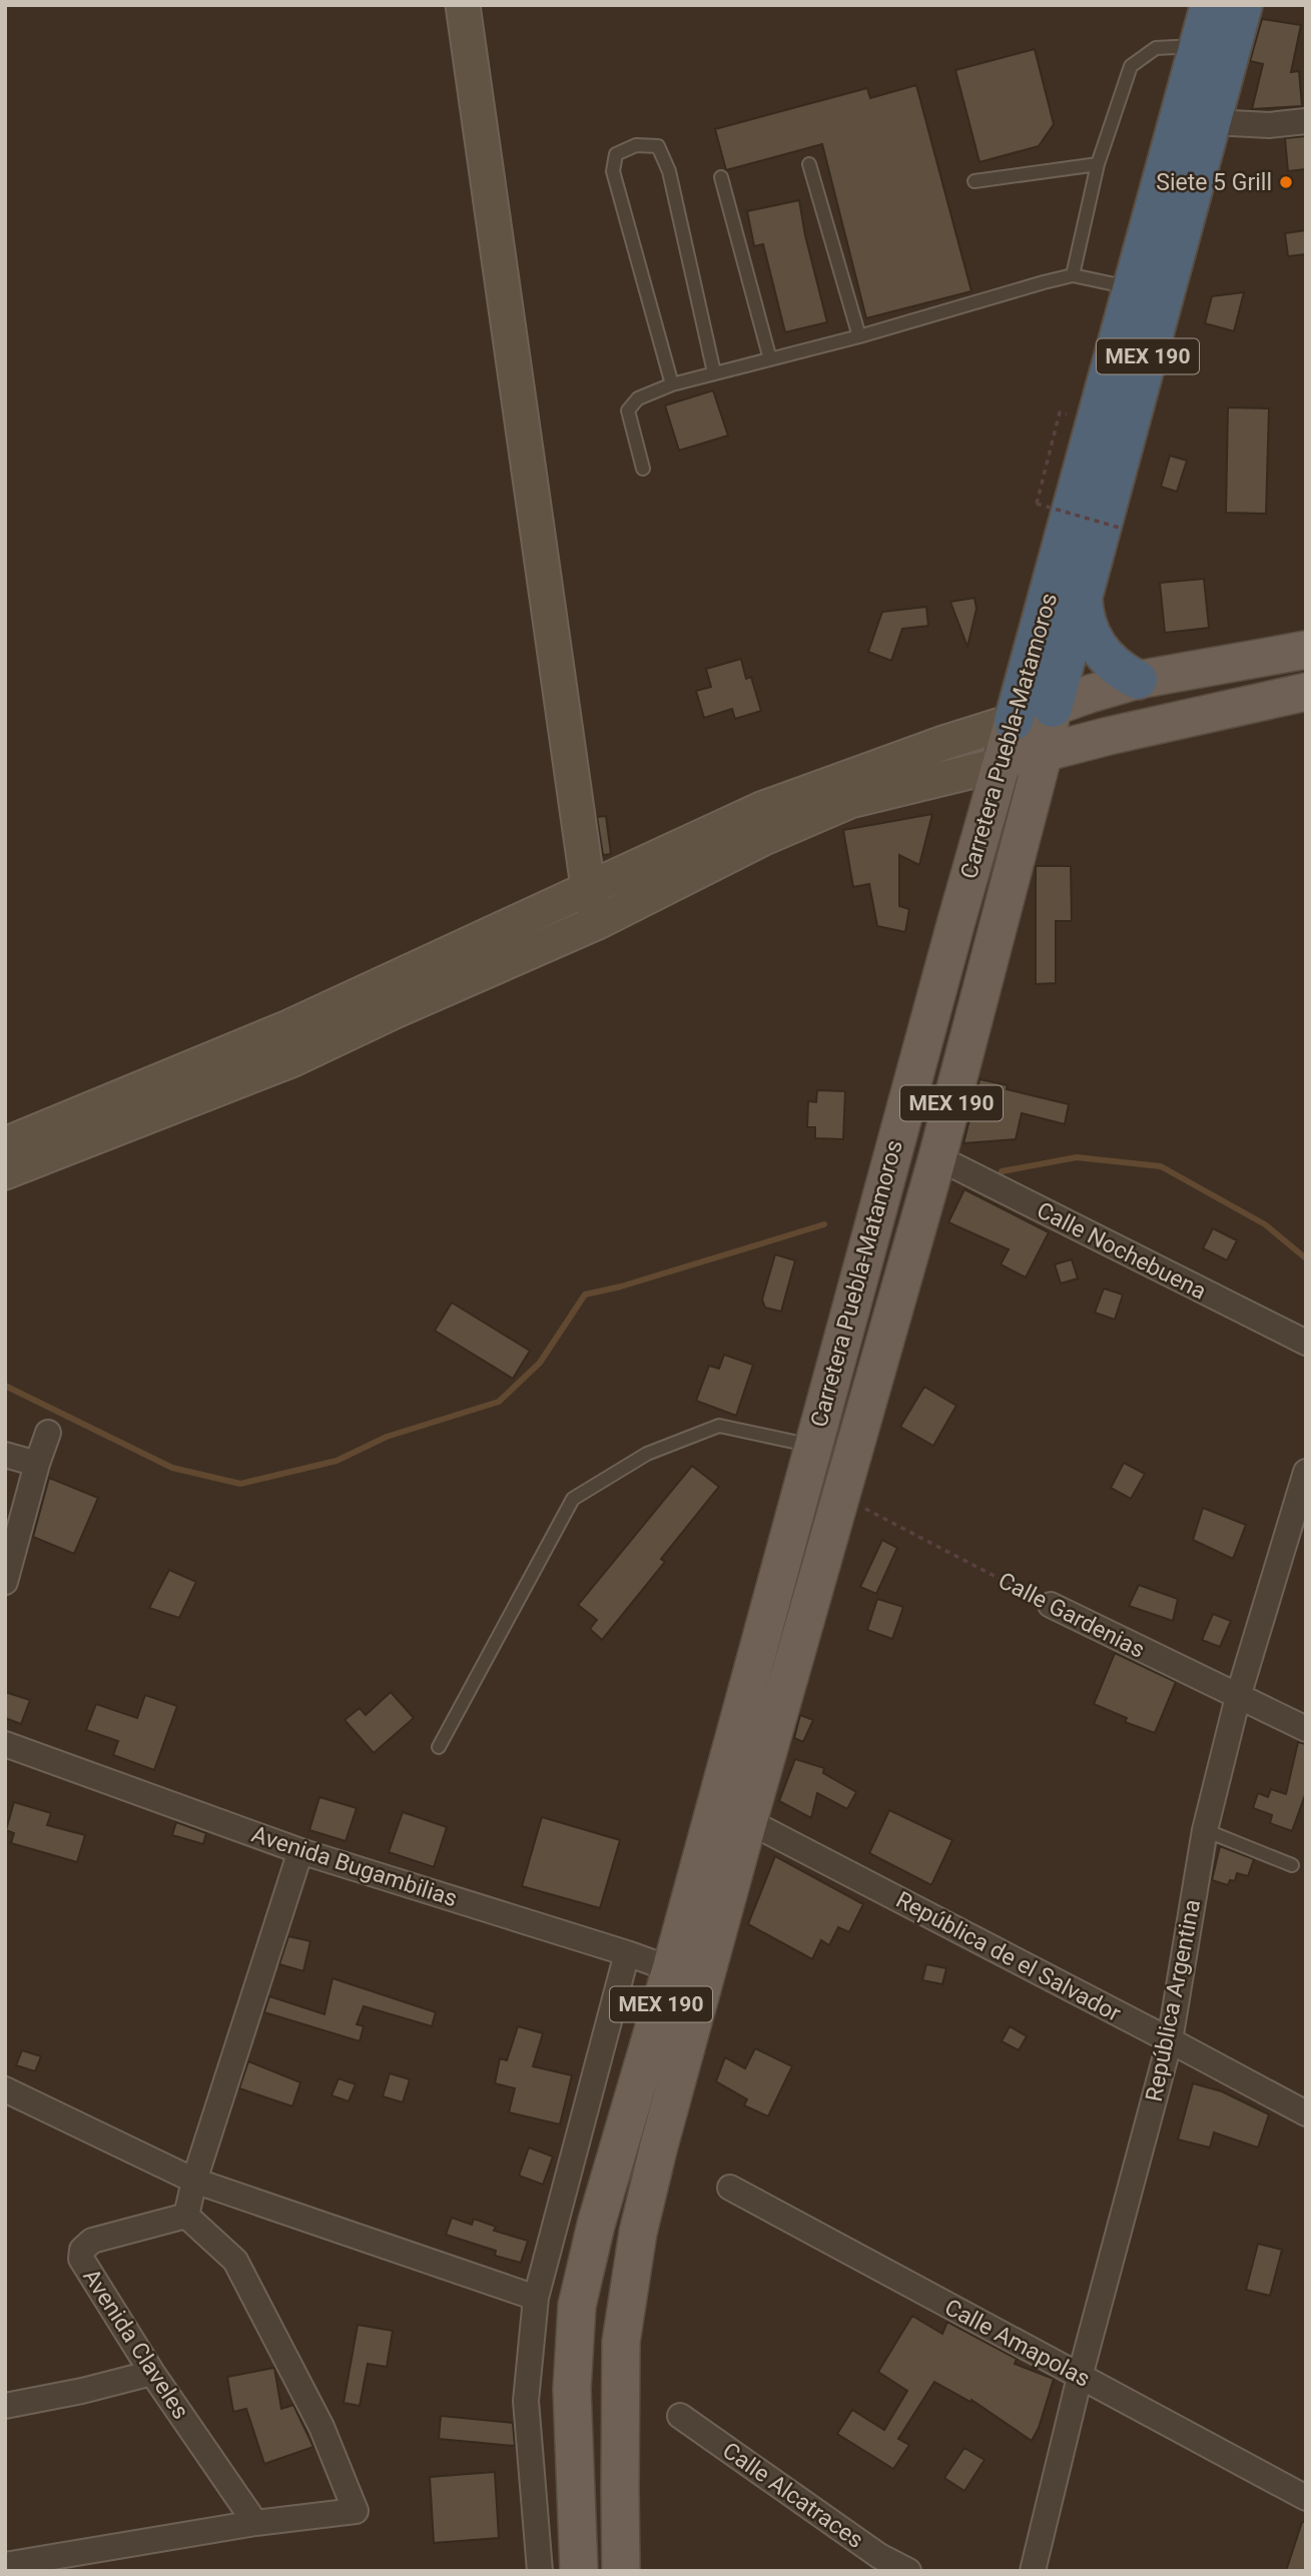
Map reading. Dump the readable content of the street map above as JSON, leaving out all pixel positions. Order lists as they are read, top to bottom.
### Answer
{
  "streets": {
    "highway": ["MEX 190", "Carretera Puebla-Matamoros"],
    "street": [
      "Calle Nochebuena",
      "Calle Gardenias",
      "Avenida Bugambilias",
      "República de el Salvador",
      "República Argentina",
      "Calle Amapolas",
      "Avenida Claveles",
      "Calle Alcatraces"
    ]
  },
  "crossings": [
    ["Carretera Puebla-Matamoros", "Calle Nochebuena"],
    ["Carretera Puebla-Matamoros", "Calle Gardenias"],
    ["Carretera Puebla-Matamoros", "Avenida Bugambilias"],
    ["Carretera Puebla-Matamoros", "República de el Salvador"],
    ["Calle Gardenias", "República Argentina"],
    ["República de el Salvador", "República Argentina"],
    ["República Argentina", "Calle Amapolas"]
  ],
  "places": ["Siete 5 Grill"]
}
